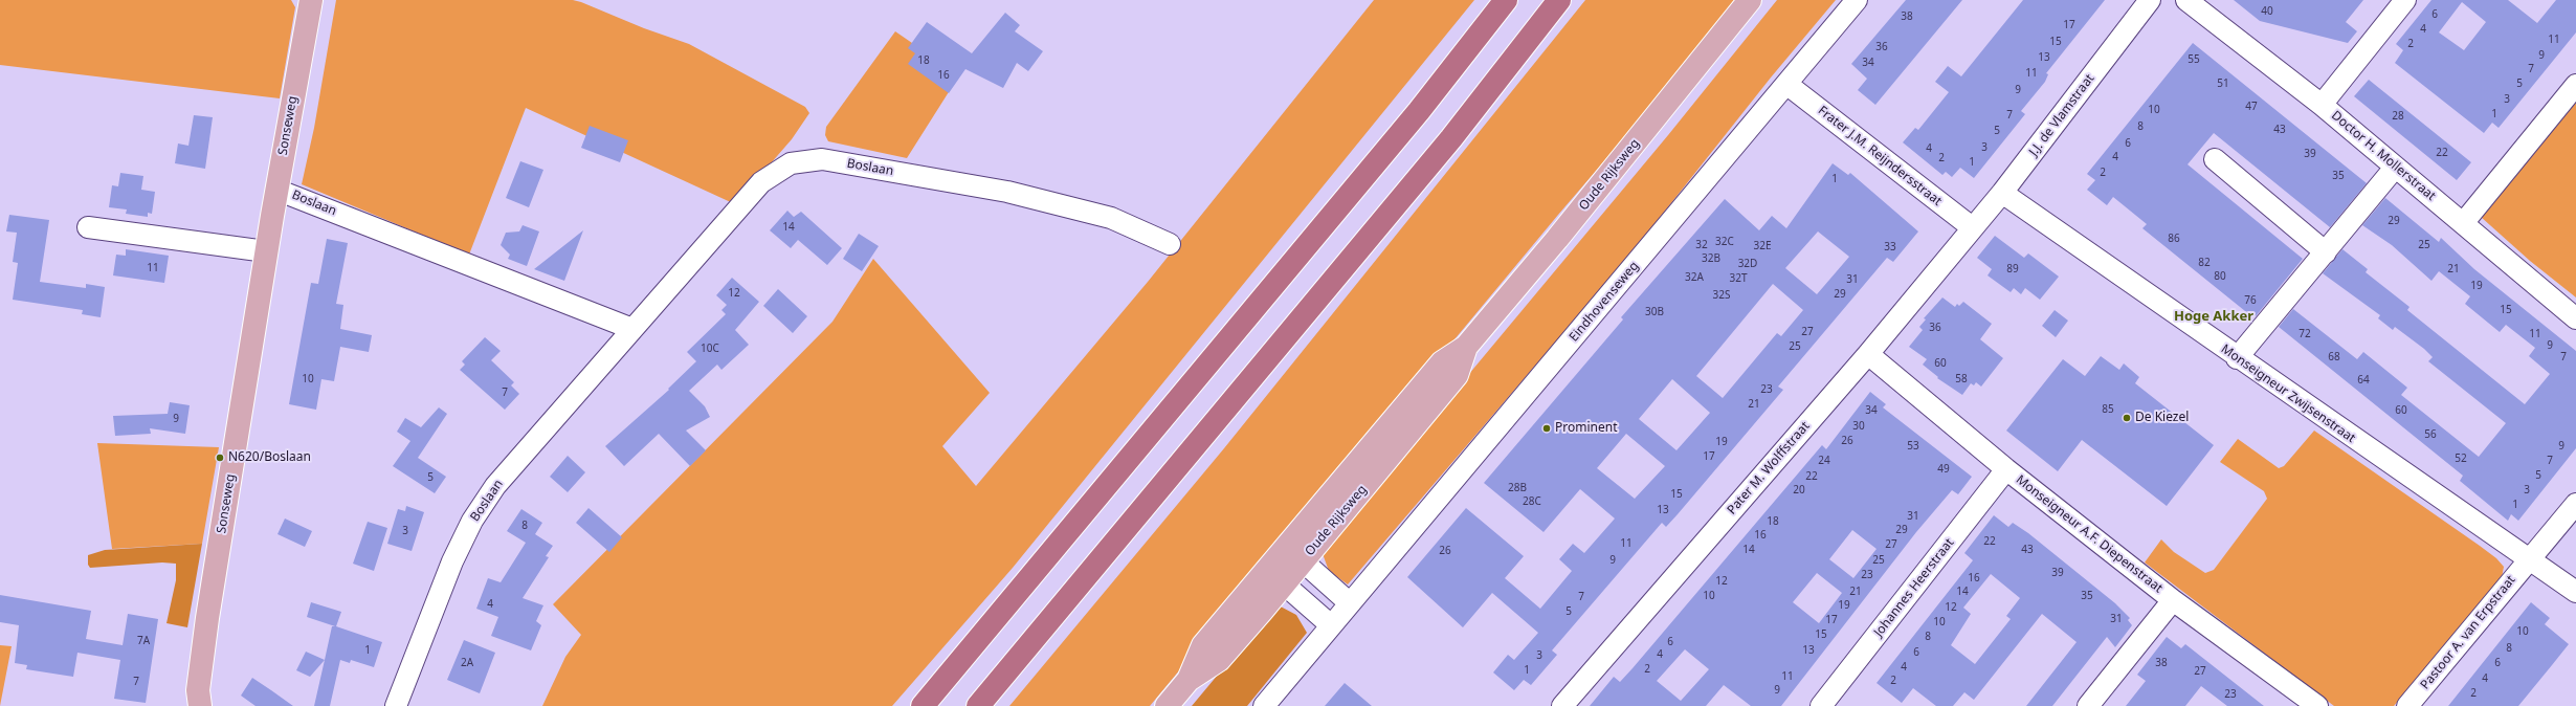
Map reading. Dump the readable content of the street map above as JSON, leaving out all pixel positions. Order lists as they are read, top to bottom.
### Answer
{
  "streets": {
    "main road": ["Sonseweg", "Oude Rijksweg"],
    "street": [
      "J.J. de Vlamstraat",
      "Frater J.M. Reijndersstraat",
      "Doctor H. Mollerstraat",
      "Boslaan",
      "Eindhovenseweg",
      "Monseigneur Zwijsenstraat",
      "Pater M. Wolffstraat",
      "Monseigneur A.F. Diepenstraat",
      "Johannes Heerstraat",
      "Pastoor A. van Erpstraat"
    ]
  },
  "crossings": [
    ["J.J. de Vlamstraat", "Frater J.M. Reijndersstraat"],
    ["J.J. de Vlamstraat", "Monseigneur Zwijsenstraat"],
    ["J.J. de Vlamstraat", "Pater M. Wolffstraat"],
    ["Sonseweg", "Boslaan"],
    ["Frater J.M. Reijndersstraat", "Eindhovenseweg"],
    ["Frater J.M. Reijndersstraat", "Pater M. Wolffstraat"],
    ["Monseigneur Zwijsenstraat", "Pastoor A. van Erpstraat"],
    ["Pater M. Wolffstraat", "Monseigneur A.F. Diepenstraat"],
    ["Monseigneur A.F. Diepenstraat", "Johannes Heerstraat"]
  ],
  "districts": ["Hoge Akker"],
  "places": ["De Kiezel", "Prominent", "N620/Boslaan"],
  "house_numbers": [
    "40",
    "6",
    "38",
    "17",
    "4",
    "11",
    "15",
    "2",
    "36",
    "9",
    "13",
    "55",
    "18",
    "34",
    "7",
    "11",
    "16",
    "51",
    "5",
    "9",
    "3",
    "47",
    "10",
    "1",
    "7",
    "28",
    "8",
    "43",
    "5",
    "6",
    "3",
    "4",
    "22",
    "39",
    "4",
    "2",
    "1",
    "2",
    "35",
    "1",
    "29",
    "14",
    "86",
    "32C",
    "32",
    "25",
    "32E",
    "33",
    "32B",
    "82",
    "32D",
    "11",
    "89",
    "21",
    "80",
    "32A",
    "32T",
    "31",
    "19",
    "12",
    "29",
    "32S",
    "76",
    "15",
    "30B",
    "36",
    "27",
    "72",
    "11",
    "9",
    "25",
    "10C",
    "68",
    "7",
    "60",
    "10",
    "58",
    "64",
    "23",
    "7",
    "21",
    "85",
    "34",
    "60",
    "9",
    "30",
    "56",
    "26",
    "19",
    "53",
    "9",
    "17",
    "52",
    "24",
    "7",
    "49",
    "5",
    "22",
    "5",
    "28B",
    "20",
    "3",
    "15",
    "28C",
    "1",
    "13",
    "31",
    "18",
    "8",
    "29",
    "3",
    "16",
    "22",
    "11",
    "27",
    "14",
    "43",
    "26",
    "9",
    "25",
    "39",
    "23",
    "16",
    "12",
    "21",
    "14",
    "10",
    "35",
    "7",
    "4",
    "19",
    "12",
    "5",
    "31",
    "17",
    "10",
    "10",
    "15",
    "8",
    "7A",
    "6",
    "8",
    "1",
    "13",
    "6",
    "4",
    "3",
    "2A",
    "38",
    "6",
    "4",
    "2",
    "1",
    "27",
    "11",
    "4",
    "2",
    "7",
    "9",
    "2",
    "23"
  ]
}
